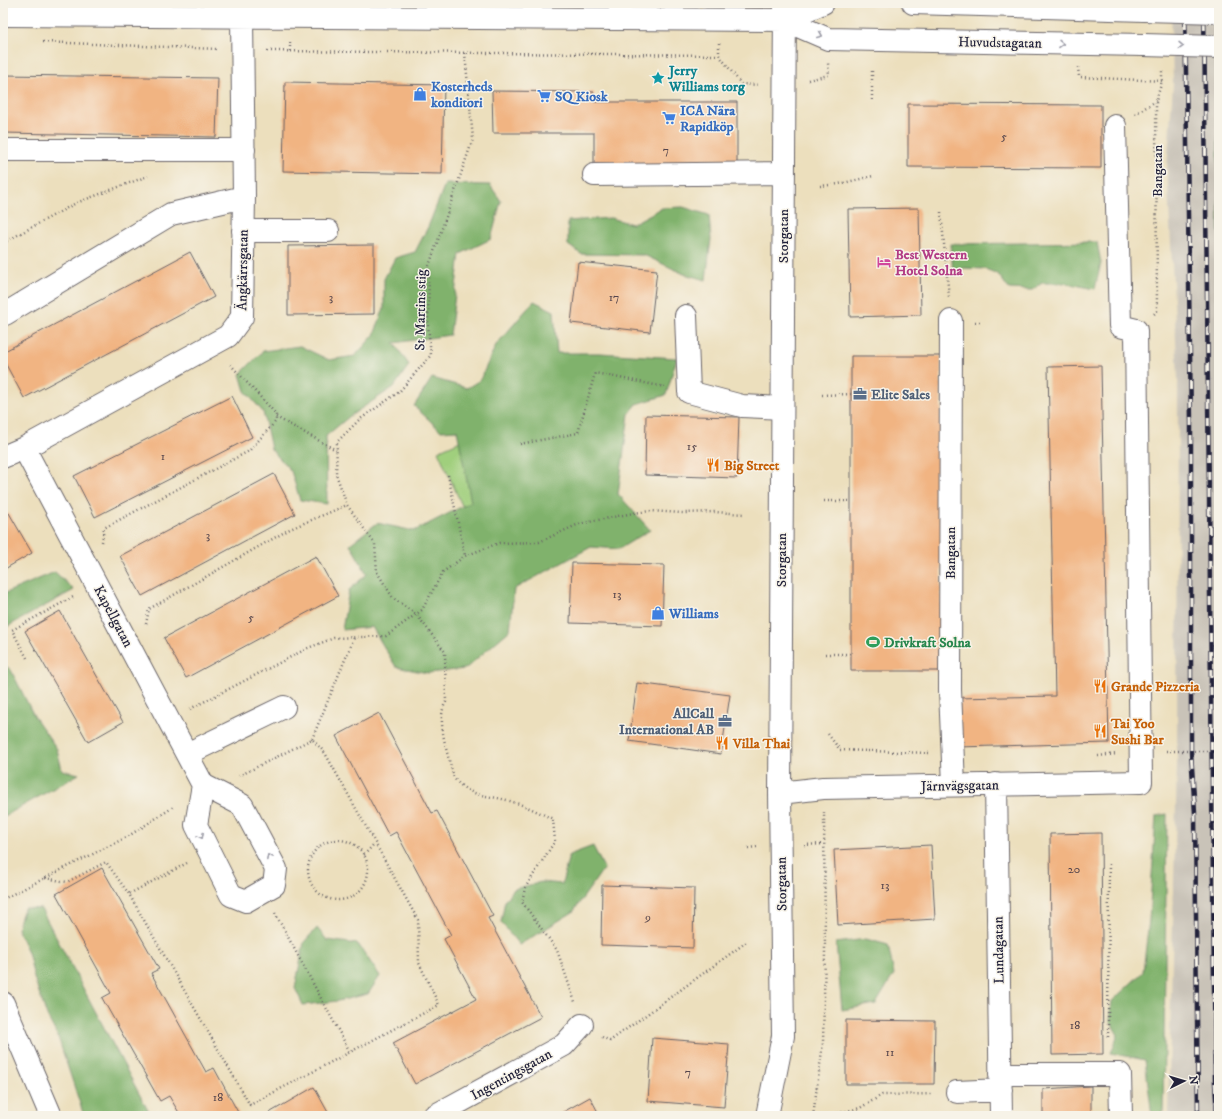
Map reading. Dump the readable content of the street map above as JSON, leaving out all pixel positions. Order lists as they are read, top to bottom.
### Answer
{
  "streets": {
    "street": [
      "Huvudstagatan",
      "Bangatan",
      "Storgatan",
      "Ängkärrsgatan",
      "Kapellgatan",
      "Järnvägsgatan",
      "Lundagatan",
      "Ingentingsgatan"
    ],
    "path": ["St Martins stig"]
  },
  "crossings": [
    ["Huvudstagatan", "Storgatan"],
    ["Huvudstagatan", "Ängkärrsgatan"],
    ["Bangatan", "Järnvägsgatan"],
    ["Storgatan", "Järnvägsgatan"],
    ["Ängkärrsgatan", "Kapellgatan"],
    ["St Martins stig", "Ingentingsgatan"],
    ["Järnvägsgatan", "Lundagatan"]
  ],
  "places": {
    "place": ["Jerry Williams torg"],
    "shop": ["Kosterheds konditori", "Williams"],
    "supermarket": ["SQ Kiosk", "ICA Nära Rapidköp"],
    "hotel": ["Best Western Hotel Solna"],
    "office": ["Elite Sales", "AllCall International AB"],
    "restaurant": [
      "Big Street",
      "Grande Pizzeria",
      "Tai Yoo Sushi Bar",
      "Villa Thai"
    ],
    "sports": ["Drivkraft Solna"]
  },
  "house_numbers": [
    "5",
    "7",
    "3",
    "17",
    "15",
    "1",
    "3",
    "13",
    "5",
    "20",
    "13",
    "9",
    "18",
    "11",
    "7",
    "18"
  ],
  "north": "right"
}
